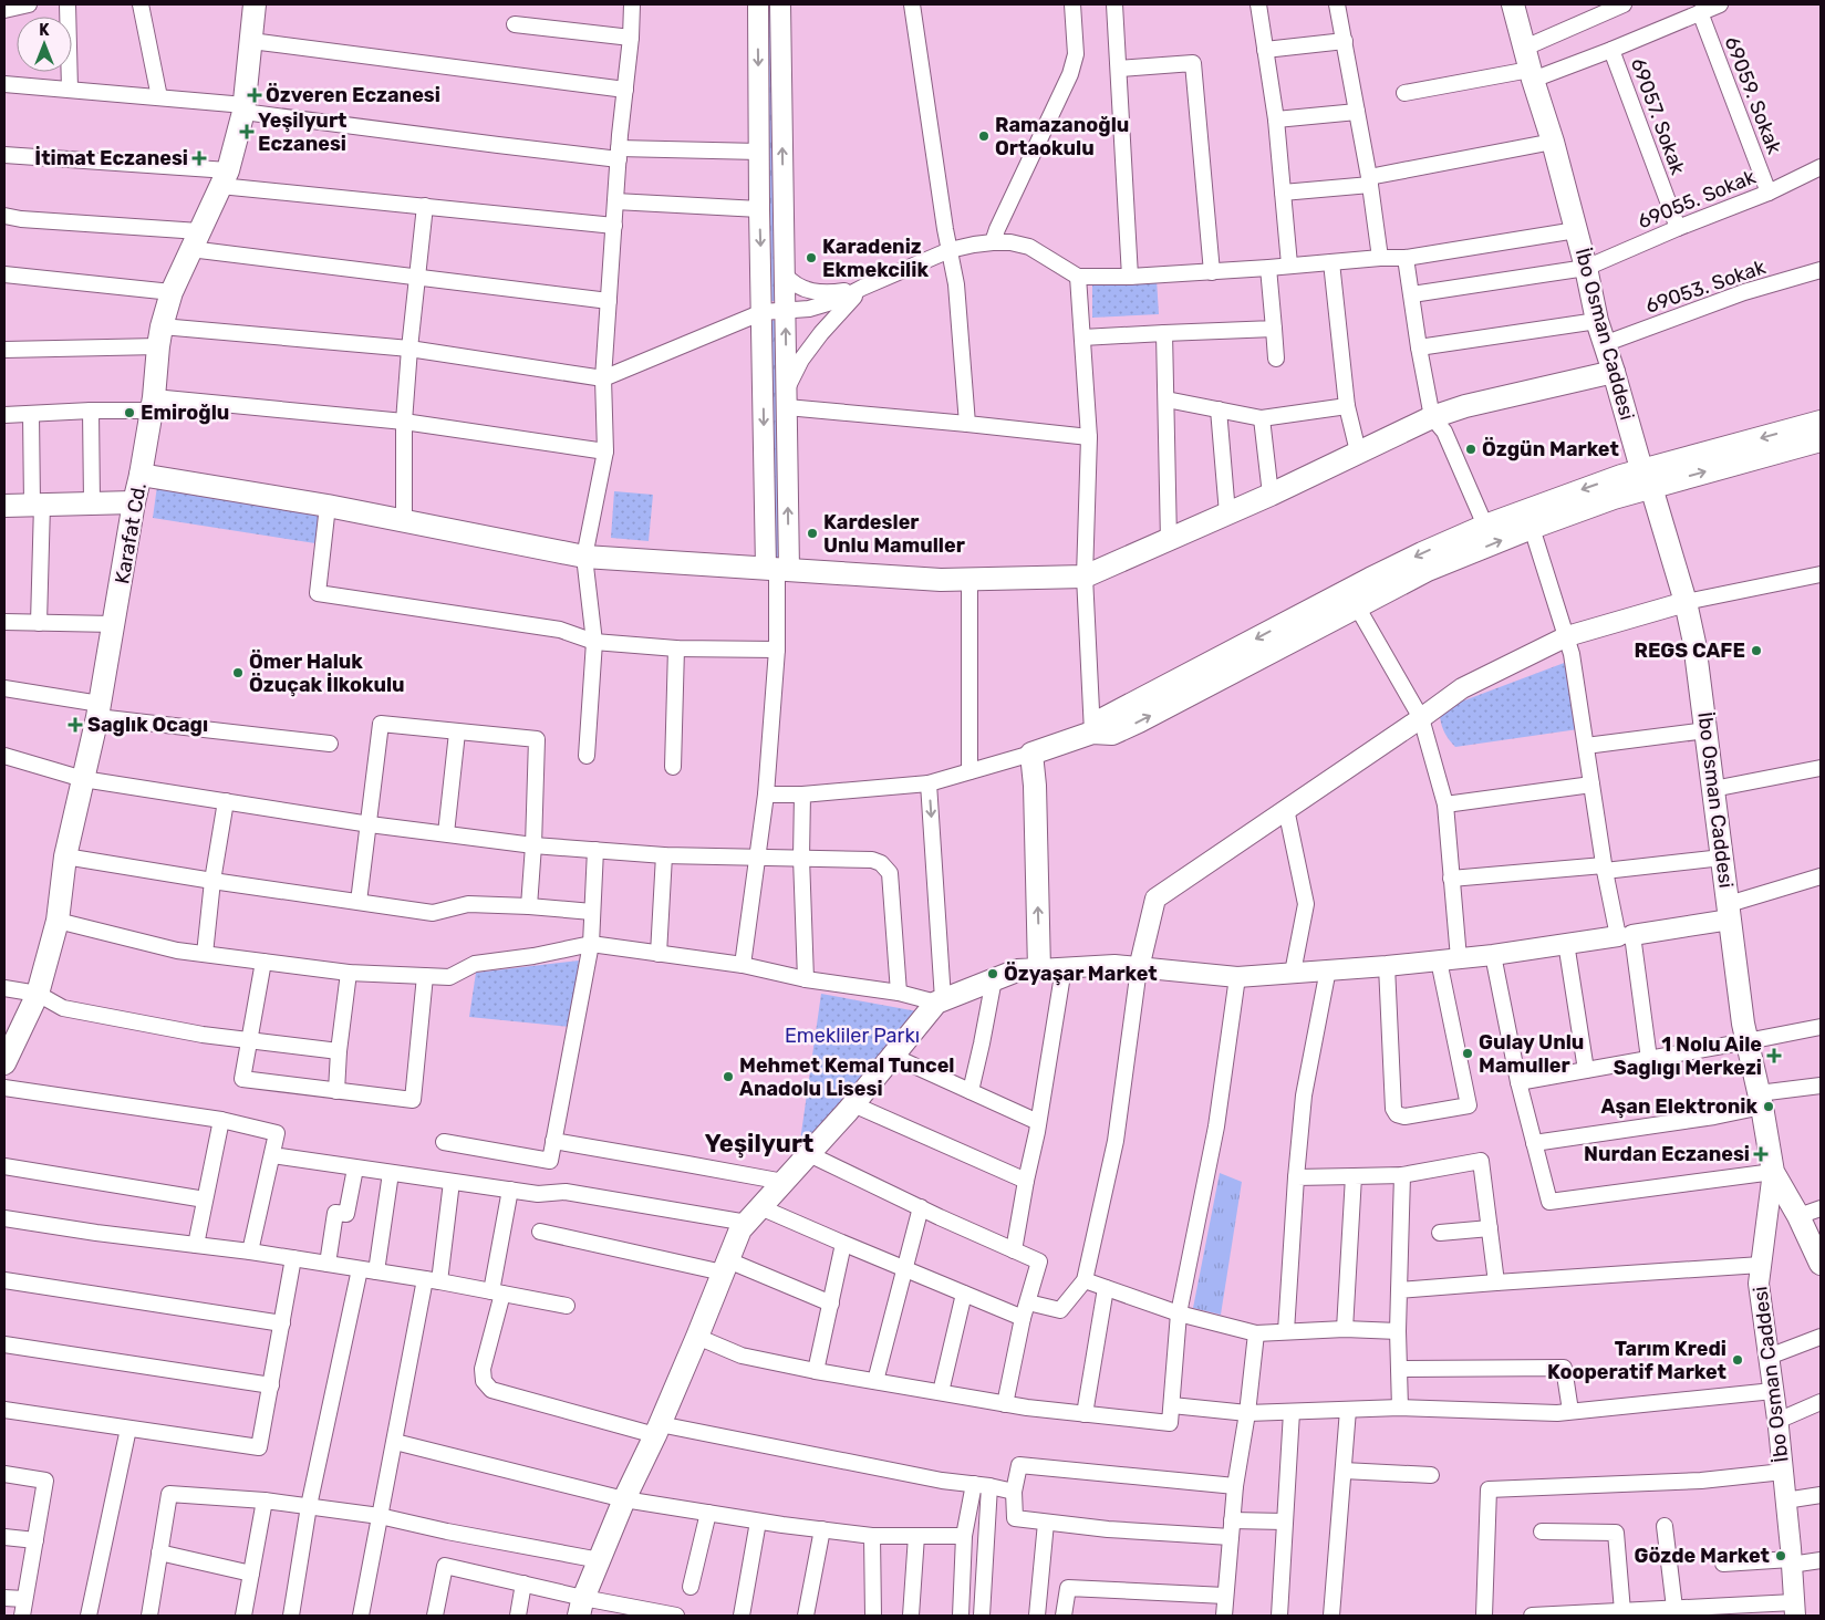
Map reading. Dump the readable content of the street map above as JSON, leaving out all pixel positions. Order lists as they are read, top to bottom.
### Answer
{
  "streets": {
    "main road": ["İbo Osman Caddesi", "Karafat Cd."],
    "street": [
      "69059. Sokak",
      "69057. Sokak",
      "69055. Sokak",
      "69053. Sokak"
    ]
  },
  "crossings": [
    ["69059. Sokak", "69055. Sokak"],
    ["69057. Sokak", "69055. Sokak"],
    ["69055. Sokak", "İbo Osman Caddesi"],
    ["69053. Sokak", "İbo Osman Caddesi"]
  ],
  "districts": ["Yeşilyurt"],
  "parks": ["Emekliler Parkı"],
  "places": {
    "health": [
      "Özveren Eczanesi",
      "Yeşilyurt Eczanesi",
      "İtimat Eczanesi",
      "Saglık Ocagı",
      "1 Nolu Aile Saglıgı Merkezi",
      "Nurdan Eczanesi"
    ],
    "other": [
      "Ramazanoğlu Ortaokulu",
      "Karadeniz Ekmekcilik",
      "Emiroğlu",
      "Özgün Market",
      "Kardesler Unlu Mamuller",
      "REGS CAFE",
      "Ömer Haluk Özuçak İlkokulu",
      "Özyaşar Market",
      "Gulay Unlu Mamuller",
      "Mehmet Kemal Tuncel Anadolu Lisesi",
      "Aşan Elektronik",
      "Tarım Kredi Kooperatif Market",
      "Gözde Market"
    ]
  },
  "north": "top"
}
